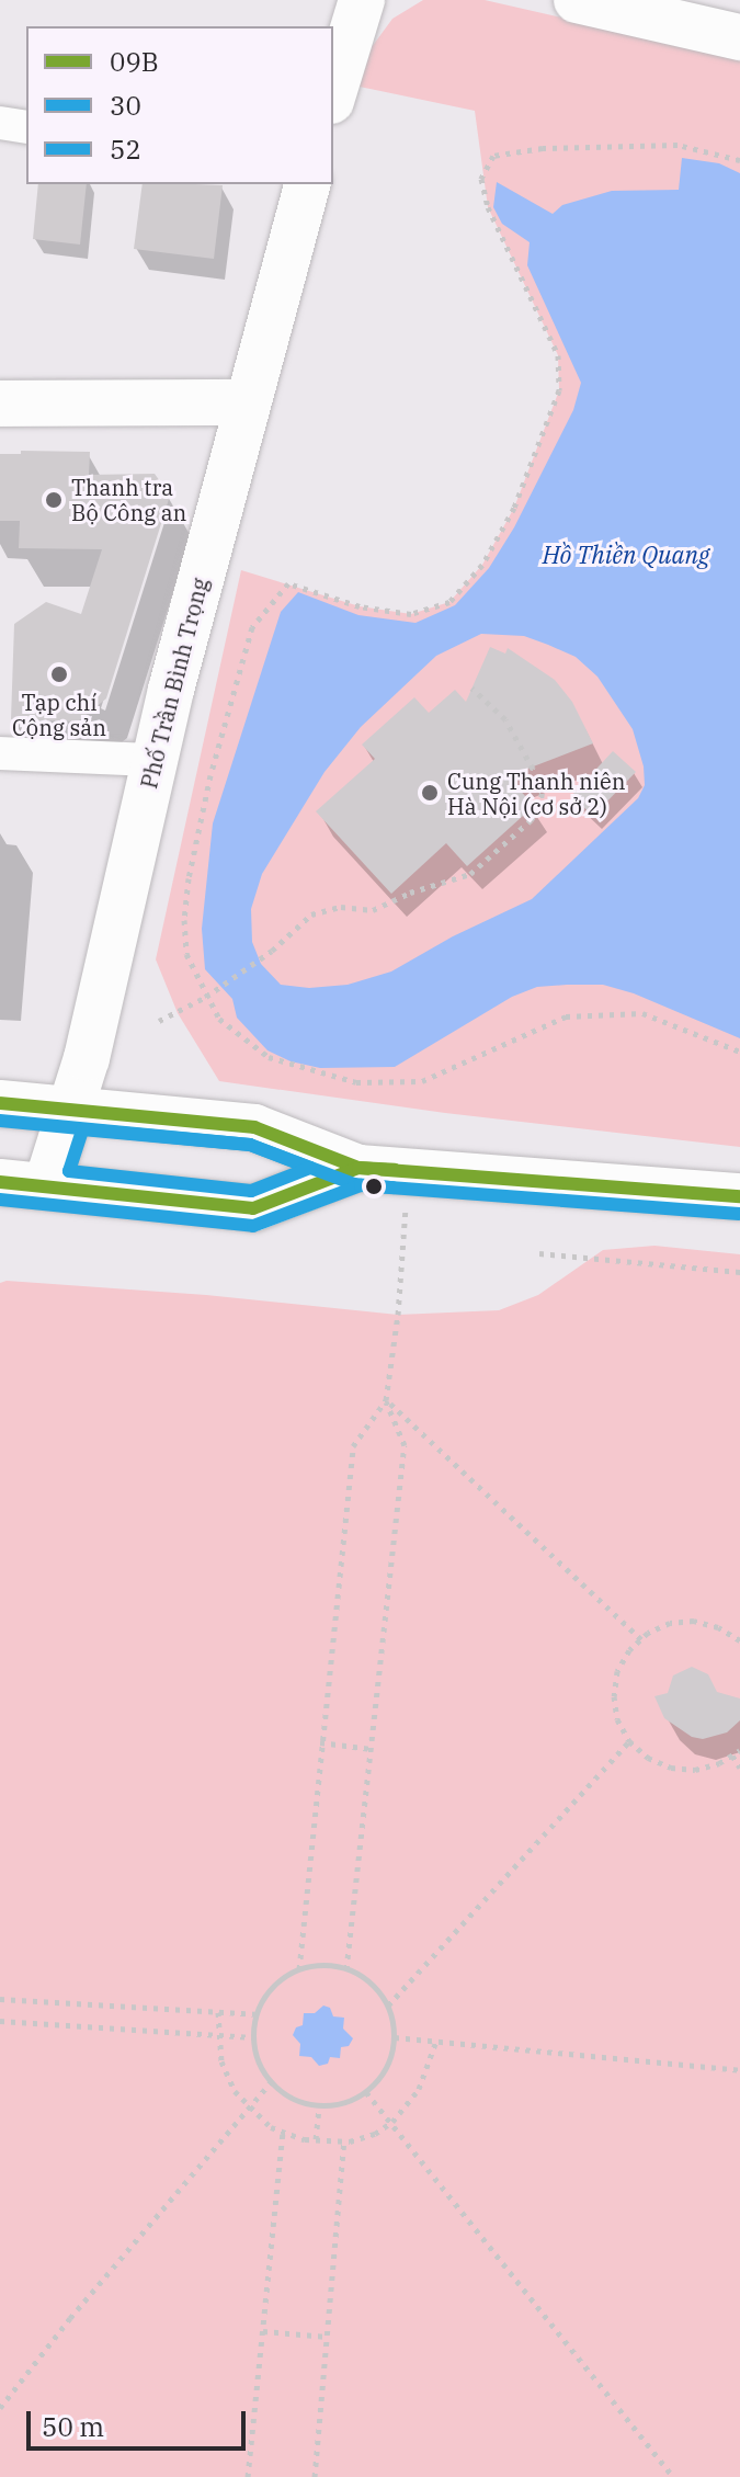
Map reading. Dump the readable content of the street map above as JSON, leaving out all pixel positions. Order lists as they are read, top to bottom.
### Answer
{
  "streets": {
    "street": ["Phố Trần Bình Trọng"]
  },
  "water": ["Hồ Thiền Quang"],
  "places": ["Thanh tra Bộ Công an", "Tạp chí Cộng sản", "Cung Thanh niên Hà Nội (cơ sở 2)"],
  "lines": ["transit line 09B", "transit line 30", "transit line 52"],
  "legend": ["09B", "30", "52"],
  "scale_bar": "50 m"
}
